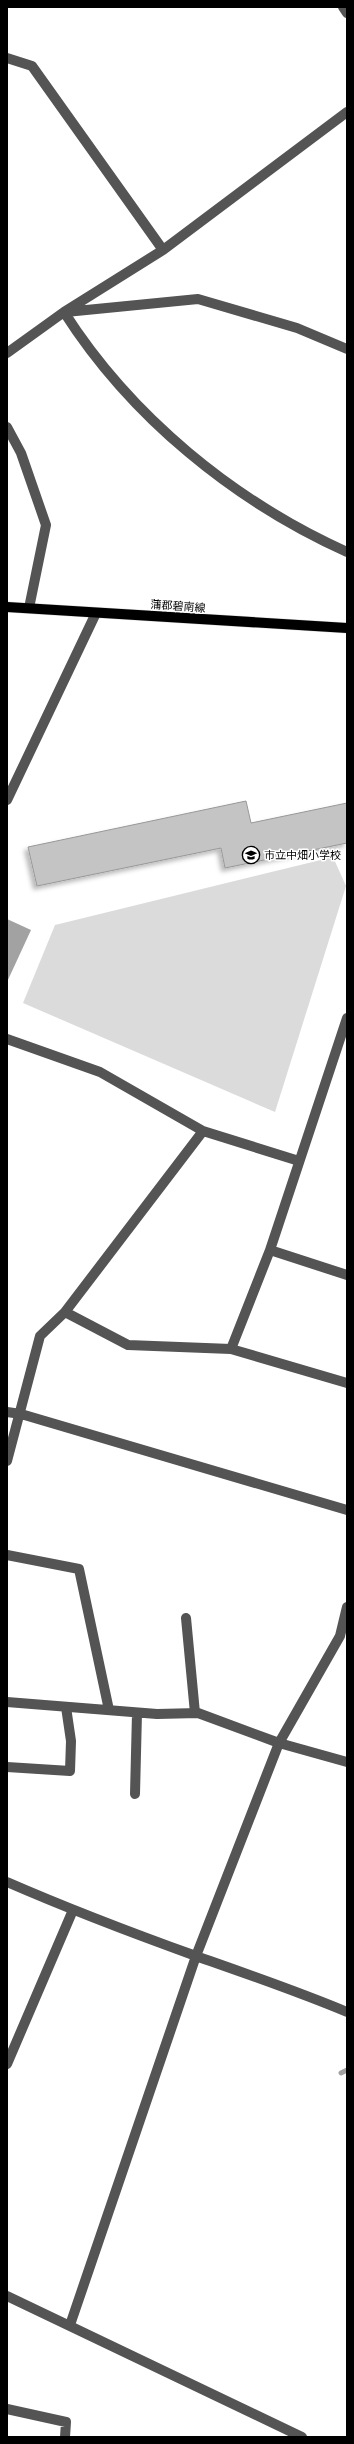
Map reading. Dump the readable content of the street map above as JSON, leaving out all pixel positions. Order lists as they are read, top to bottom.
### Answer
{
  "streets": {
    "main road": ["蒲郡碧南線"]
  },
  "places": {
    "school or university": ["市立中畑小学校"]
  }
}
